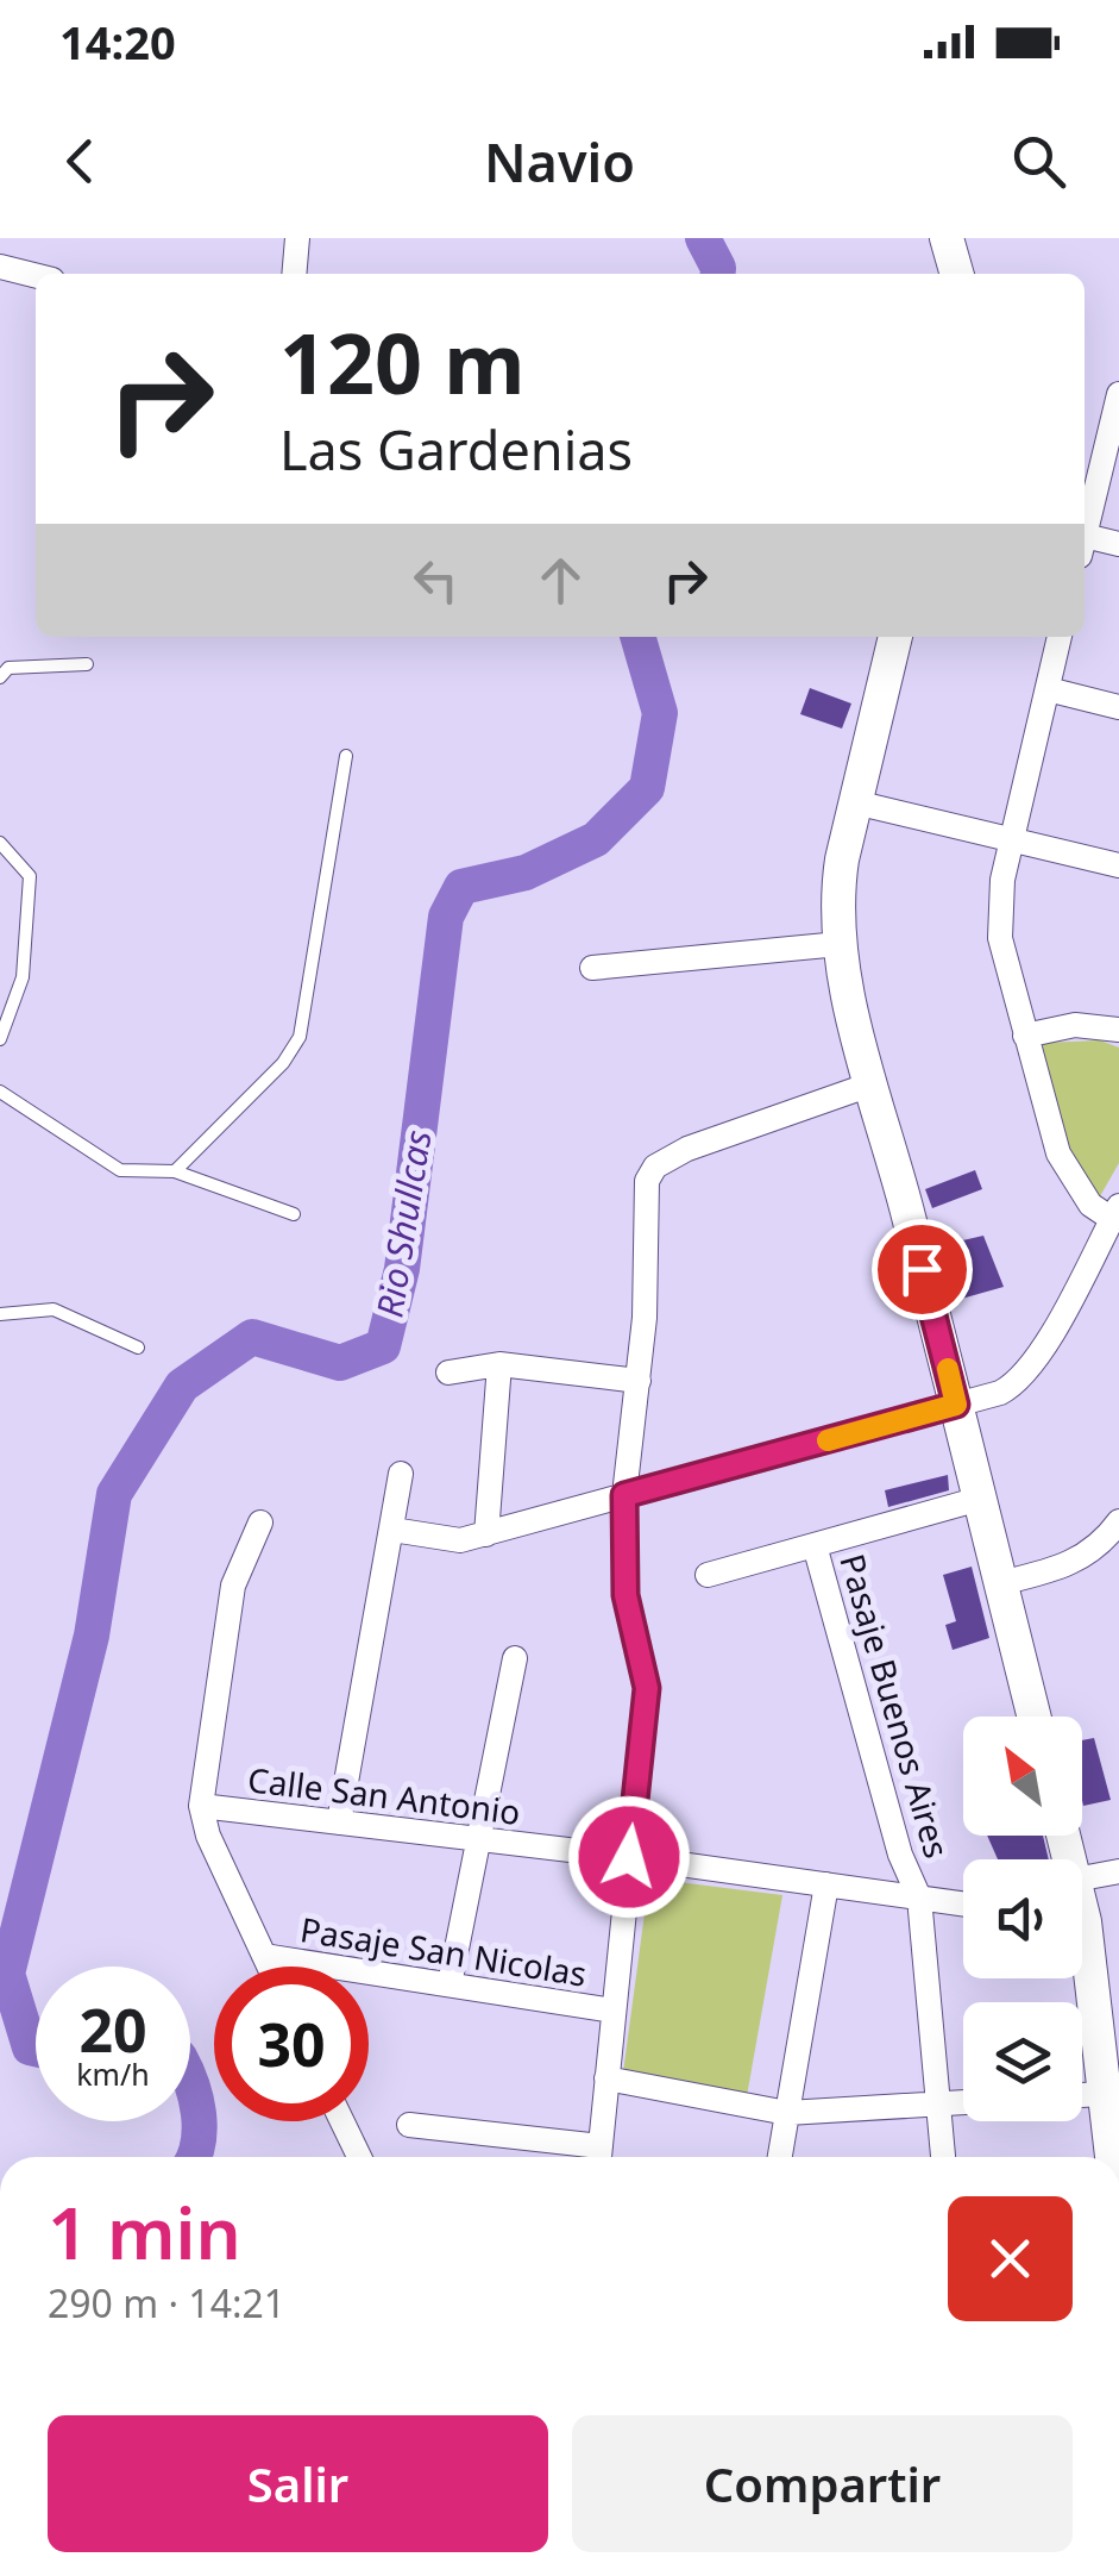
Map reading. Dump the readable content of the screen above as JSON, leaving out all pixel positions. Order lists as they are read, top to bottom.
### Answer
{
  "streets": {
    "street": ["Pasaje Buenos Aires", "Calle San Antonio", "Pasaje San Nicolas"]
  },
  "crossings": [
    ["Pasaje Buenos Aires", "Calle San Antonio"]
  ],
  "water": ["Rio Shullcas"],
  "north": "top left",
  "page": {
    "status": "14:20",
    "header": "Navio",
    "turn": ["120 m", "Las Gardenias"],
    "speed": "20 km/h",
    "limit": "30",
    "heading": ["1 min", "290 m · 14:21"],
    "buttons": ["Salir", "Compartir"]
  }
}
